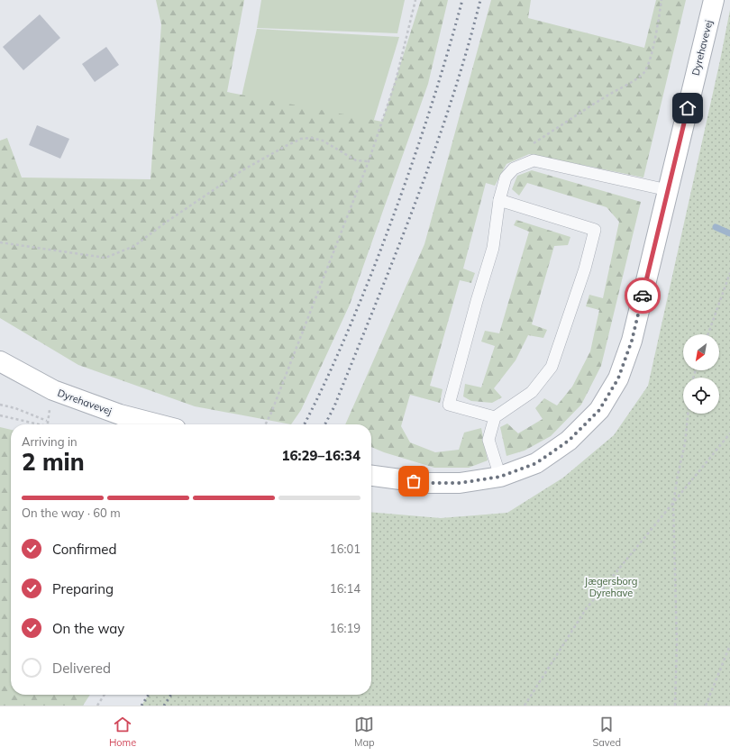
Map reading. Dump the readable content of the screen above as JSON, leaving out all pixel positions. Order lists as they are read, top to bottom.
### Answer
{
  "streets": {
    "street": ["Dyrehavevej"]
  },
  "parks": ["Jægersborg Dyrehave"],
  "north": "bottom left",
  "page": {
    "heading": ["2 min", "Arriving in", "16:29–16:34"],
    "bar": "On the way · 60 m",
    "list": [
      ["Confirmed", "16:01"],
      ["Preparing", "16:14"],
      ["On the way", "16:19"],
      "Delivered"
    ],
    "tabs": ["Home", "Map", "Saved"]
  }
}
